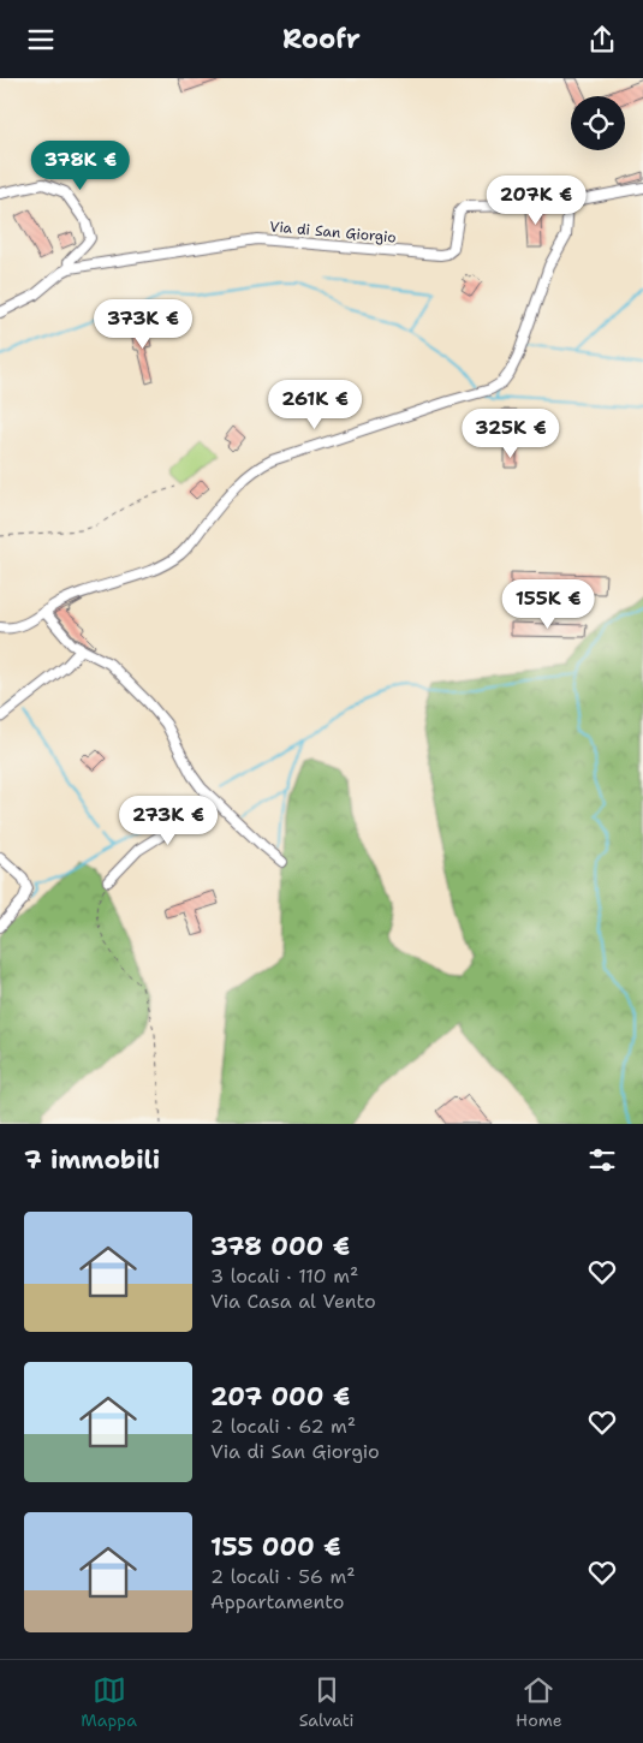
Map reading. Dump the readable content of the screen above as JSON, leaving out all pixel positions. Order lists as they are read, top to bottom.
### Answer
{
  "streets": {
    "street": ["Via di San Giorgio"]
  },
  "page": {
    "header": "Roofr",
    "price": [
      "378K €",
      "207K €",
      "373K €",
      "261K €",
      "325K €",
      "155K €",
      "273K €"
    ],
    "heading": "7 immobili",
    "list": [
      {
        "name": "378 000 €",
        "note": "3 locali · 110 m² · Via Casa al Vento"
      },
      {
        "name": "207 000 €",
        "note": "2 locali · 62 m² · Via di San Giorgio"
      },
      {
        "name": "155 000 €",
        "note": "2 locali · 56 m² · Appartamento"
      }
    ],
    "tabs": ["Mappa", "Salvati", "Home"]
  }
}
